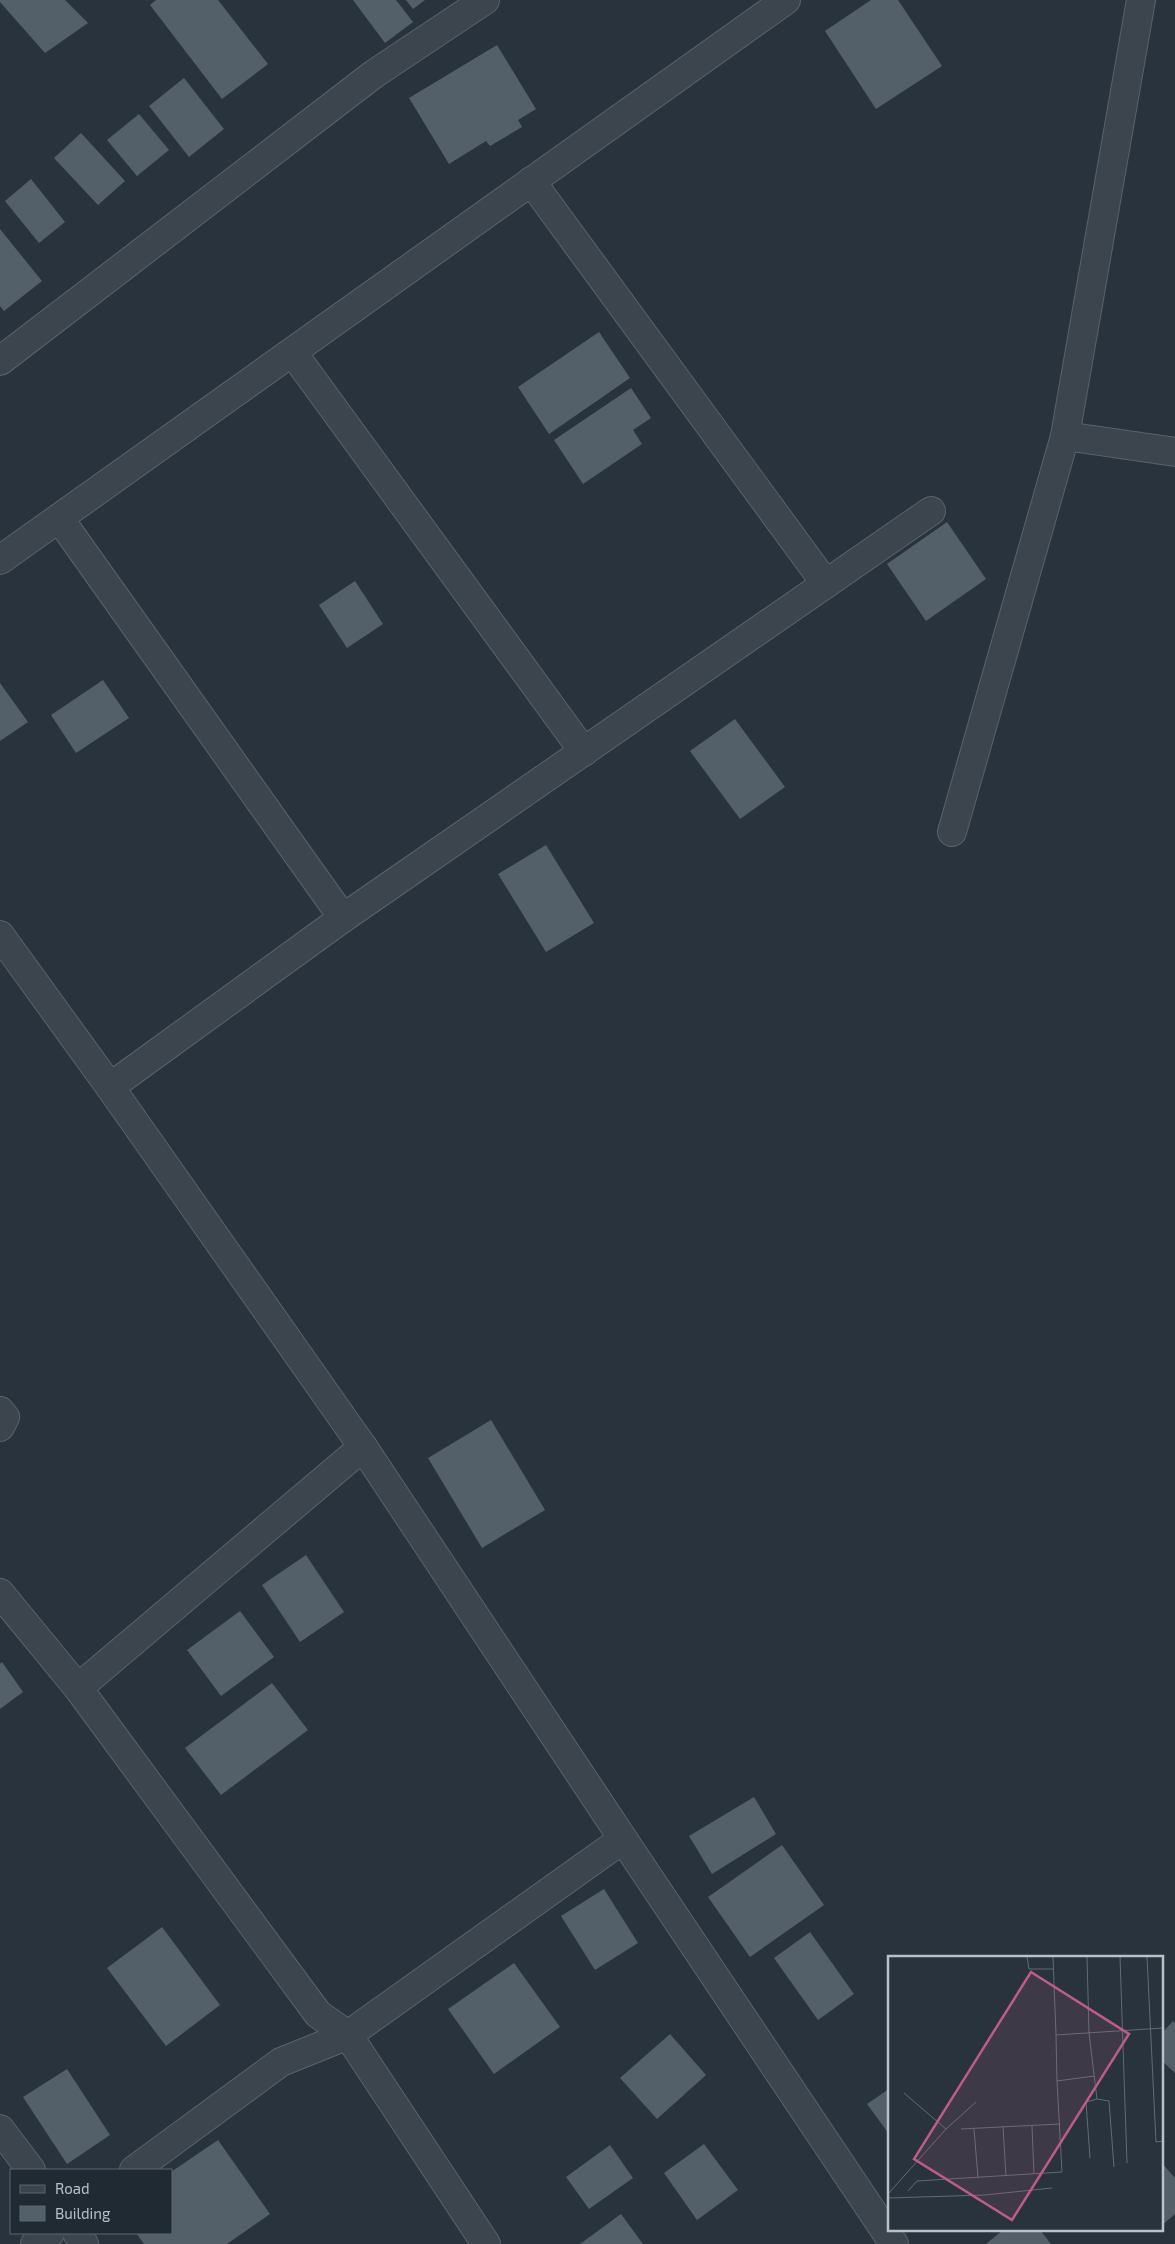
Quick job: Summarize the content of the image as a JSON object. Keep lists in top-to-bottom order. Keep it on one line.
{"legend":["Road","Building"]}
